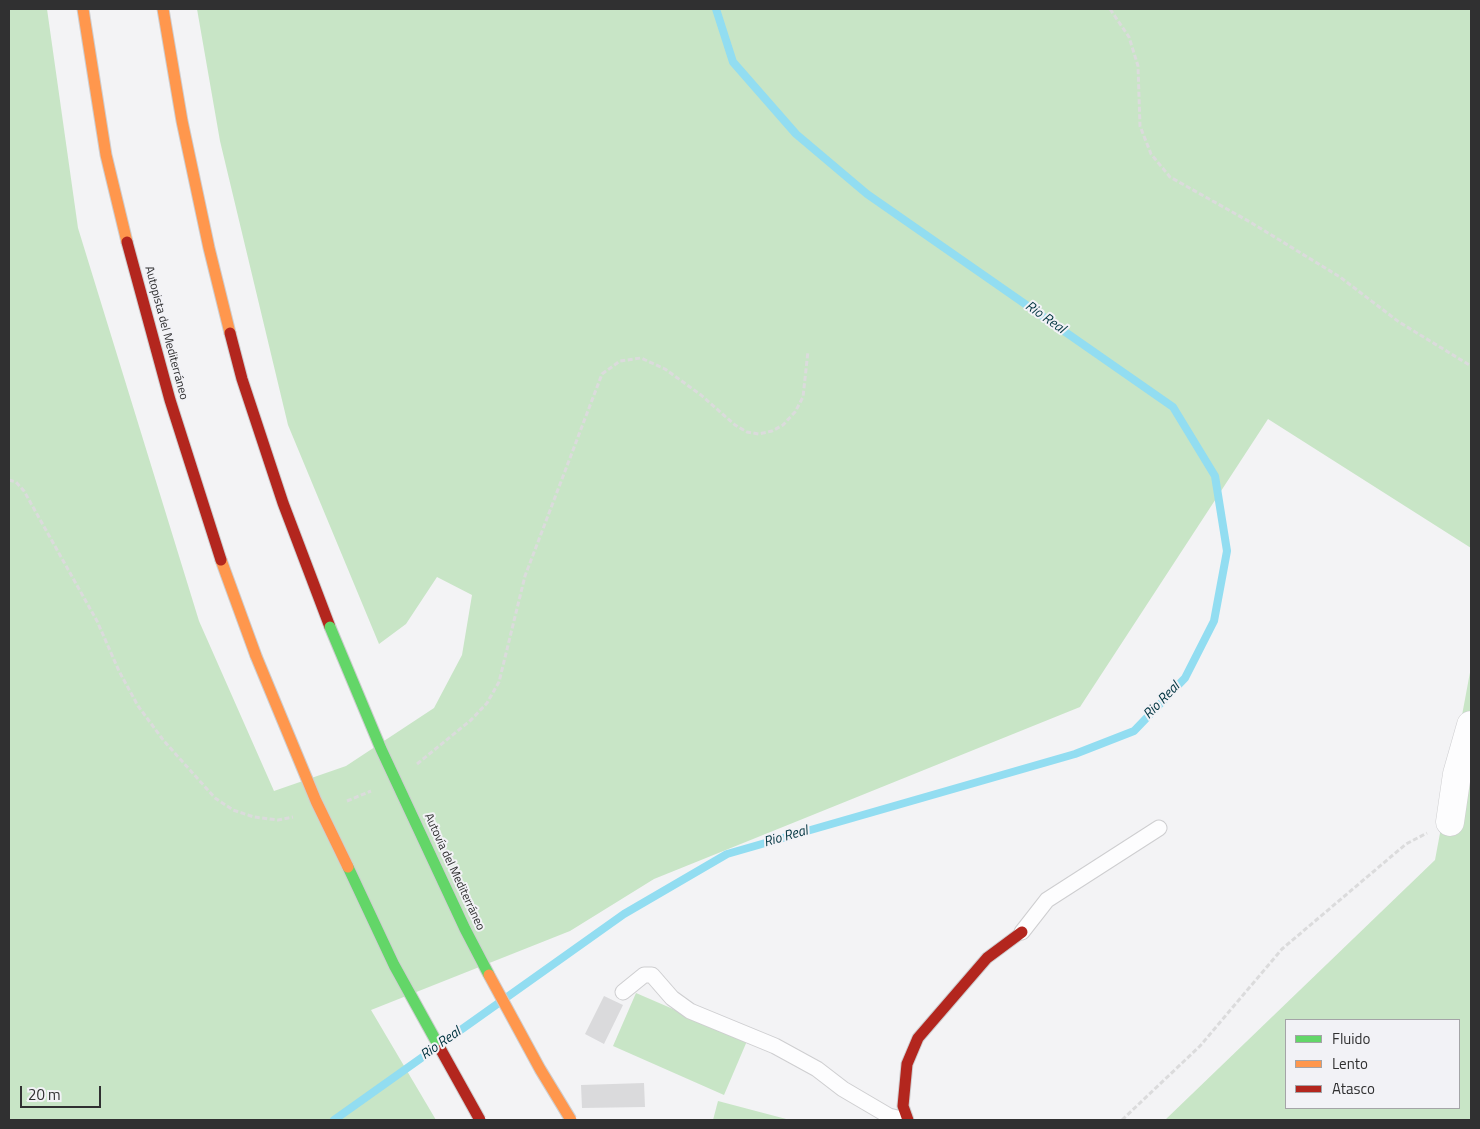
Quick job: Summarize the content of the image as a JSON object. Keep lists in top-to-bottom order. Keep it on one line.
{"streets":{"main road":["Autopista del Mediterráneo","Autovía del Mediterráneo"]},"water":["Rio Real"],"legend":["Fluido","Lento","Atasco"],"scale_bar":"20 m"}
